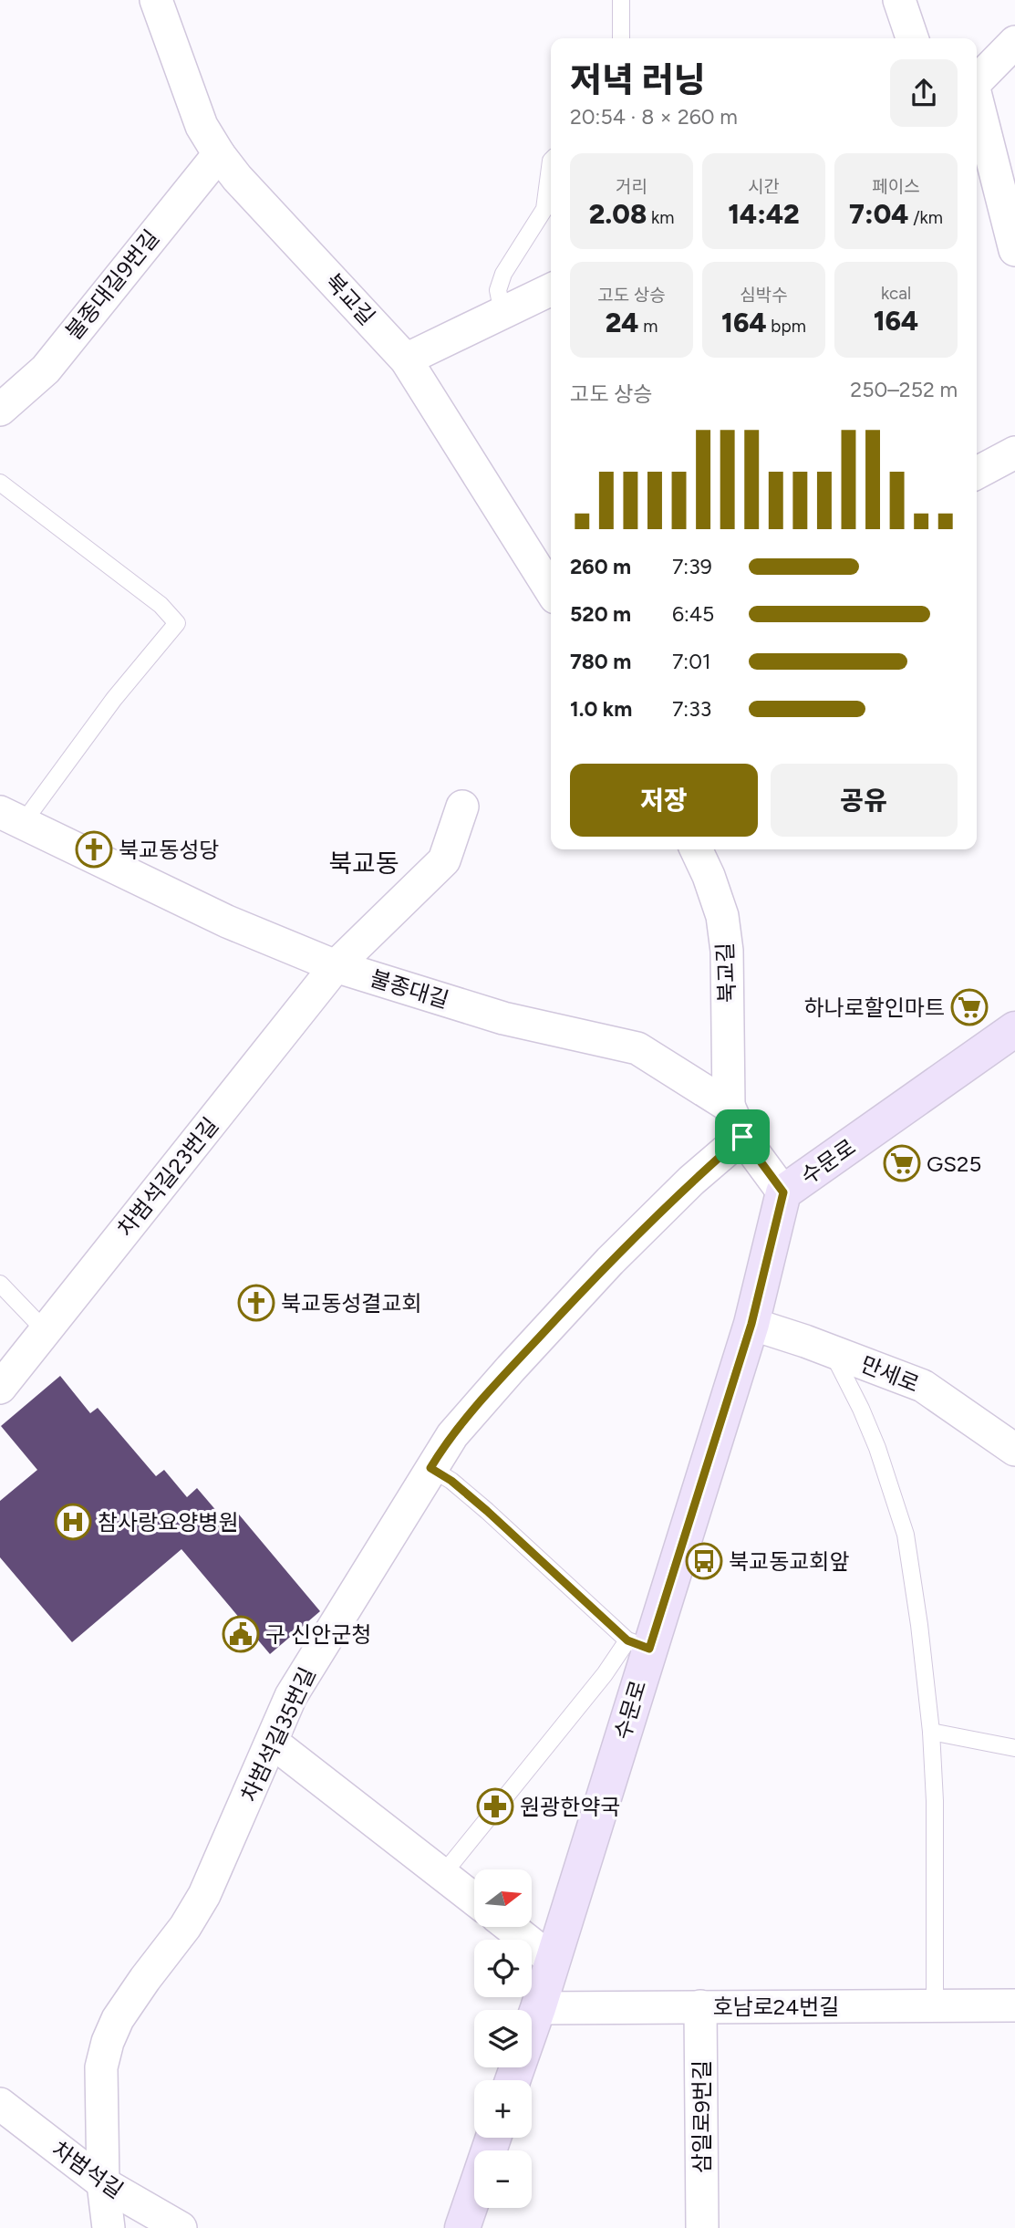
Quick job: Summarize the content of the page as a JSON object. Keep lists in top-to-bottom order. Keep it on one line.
{"streets":{"street":["불종대길9번길","북교길","불종대길","수문로","차범석길23번길","만세로","차범석길35번길","호남로24번길","삼일로9번길","차범석길"]},"crossings":[["불종대길9번길","북교길"],["북교길","불종대길"],["불종대길","차범석길23번길"],["수문로","만세로"],["수문로","호남로24번길"],["차범석길35번길","차범석길"],["호남로24번길","삼일로9번길"]],"districts":["북교동"],"places":{"church":["북교동성당","북교동성결교회"],"supermarket":["하나로할인마트","GS25"],"hospital":["참사랑요양병원"],"bus stop":["북교동교회앞"],"public building":["구 신안군청"],"pharmacy":["원광한약국"]},"north":"right","page":{"heading":["저녁 러닝","20:54 · 8 × 260 m"],"stats":[["거리","2.08 km"],["시간","14:42"],["페이스","7:04 /km"],["고도 상승","24 m"],["심박수","164 bpm"],["kcal","164"]],"chart":["고도 상승","250–252 m"],"list":[{"name":"260 m","note":"7:39"},{"name":"520 m","note":"6:45"},{"name":"780 m","note":"7:01"},{"name":"1.0 km","note":"7:33"}],"buttons":["저장","공유"],"map_buttons":["+","−"]}}
